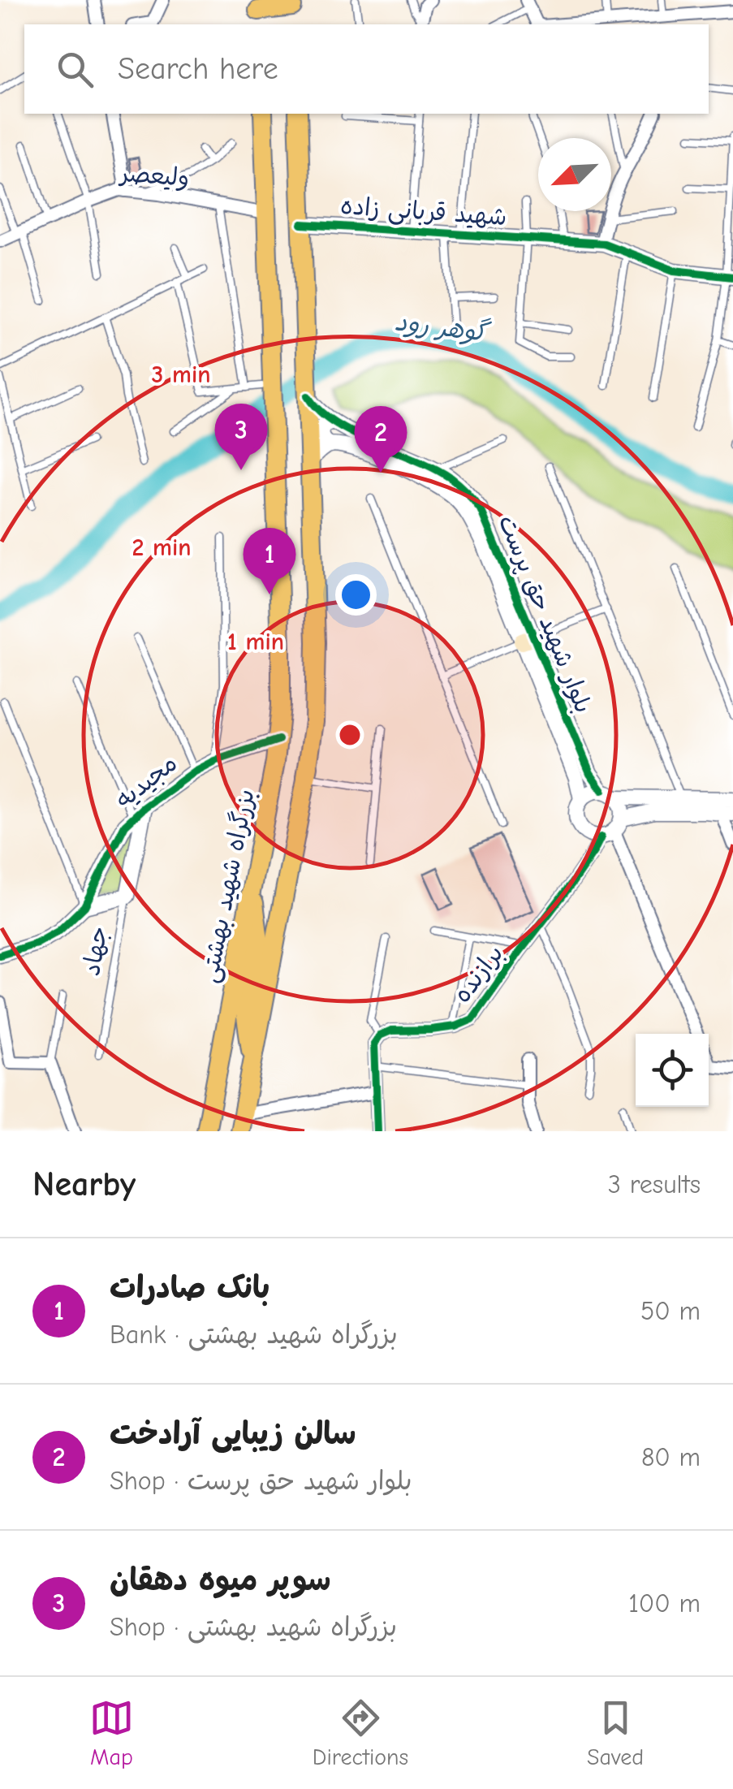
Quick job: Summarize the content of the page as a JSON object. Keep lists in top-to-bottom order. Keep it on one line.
{"streets":{"highway":["بزرگراه شهید بهشتی"],"street":["ولیعصر","شهید قربانی زاده","بلوار شهید حق پرست","مجیدیه","جهاد","برازنده"]},"crossings":[["ولیعصر","بزرگراه شهید بهشتی"],["شهید قربانی زاده","بزرگراه شهید بهشتی"],["بلوار شهید حق پرست","بزرگراه شهید بهشتی"],["بلوار شهید حق پرست","برازنده"],["مجیدیه","بزرگراه شهید بهشتی"],["مجیدیه","جهاد"]],"water":["گوهر رود"],"north":"bottom left","page":{"search":"Search here","pins":["3","2","1"],"heading":["Nearby","3 results"],"list":[{"mark":"1","name":"بانک صادرات","note":"Bank · بزرگراه شهید بهشتی","value":"50 m"},{"mark":"2","name":"سالن زیبایی آرادخت","note":"Shop · بلوار شهید حق پرست","value":"80 m"},{"mark":"3","name":"سوپر میوه دهقان","note":"Shop · بزرگراه شهید بهشتی","value":"100 m"}],"nav":["Map","Directions","Saved"]},"rings":["3 min","2 min","1 min"]}
